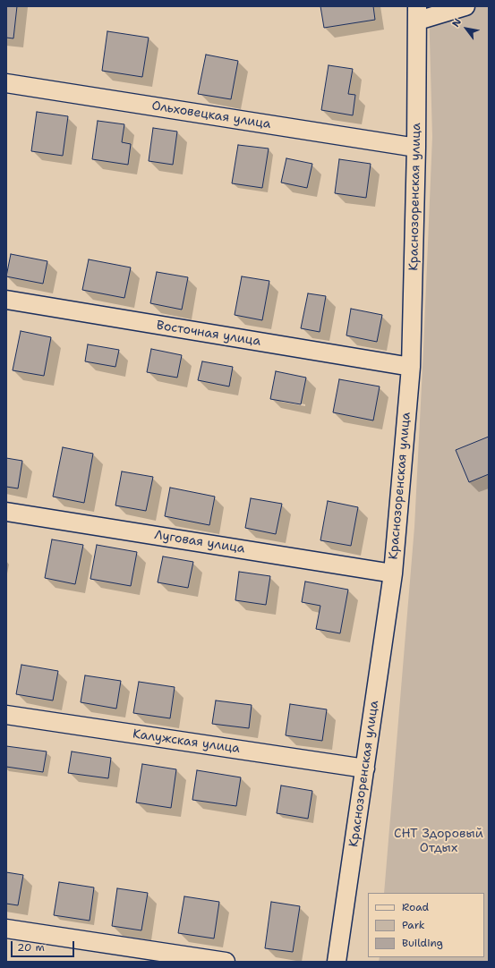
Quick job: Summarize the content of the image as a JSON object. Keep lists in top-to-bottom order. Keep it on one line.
{"streets":{"street":["Ольховецкая улица","Краснозоренская улица","Восточная улица","Луговая улица","Калужская улица"]},"crossings":[["Ольховецкая улица","Краснозоренская улица"],["Краснозоренская улица","Восточная улица"],["Краснозоренская улица","Луговая улица"],["Краснозоренская улица","Калужская улица"]],"parks":["СНТ Здоровый Отдых"],"legend":["Road","Park","Building"],"scale_bar":"20 m","north":"top left"}
